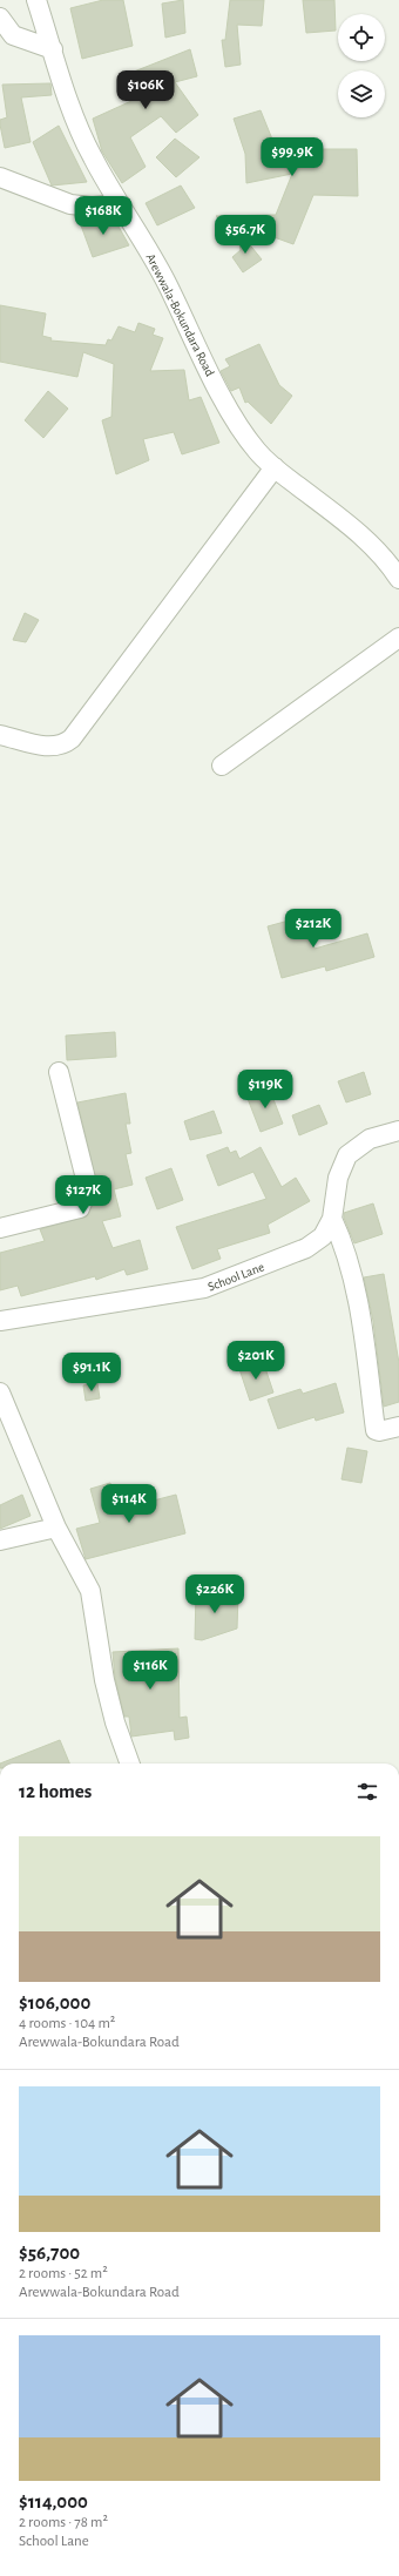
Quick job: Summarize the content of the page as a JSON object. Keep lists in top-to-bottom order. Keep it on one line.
{"streets":{"street":["Arewwala-Bokundara Road","School Lane"]},"page":{"price":["$106K","$99.9K","$168K","$56.7K","$212K","$119K","$127K","$201K","$91.1K","$114K","$226K","$116K"],"heading":"12 homes","list":[{"name":"$106,000","note":"4 rooms · 104 m² · Arewwala-Bokundara Road"},{"name":"$56,700","note":"2 rooms · 52 m² · Arewwala-Bokundara Road"},{"name":"$114,000","note":"2 rooms · 78 m² · School Lane"}]}}
